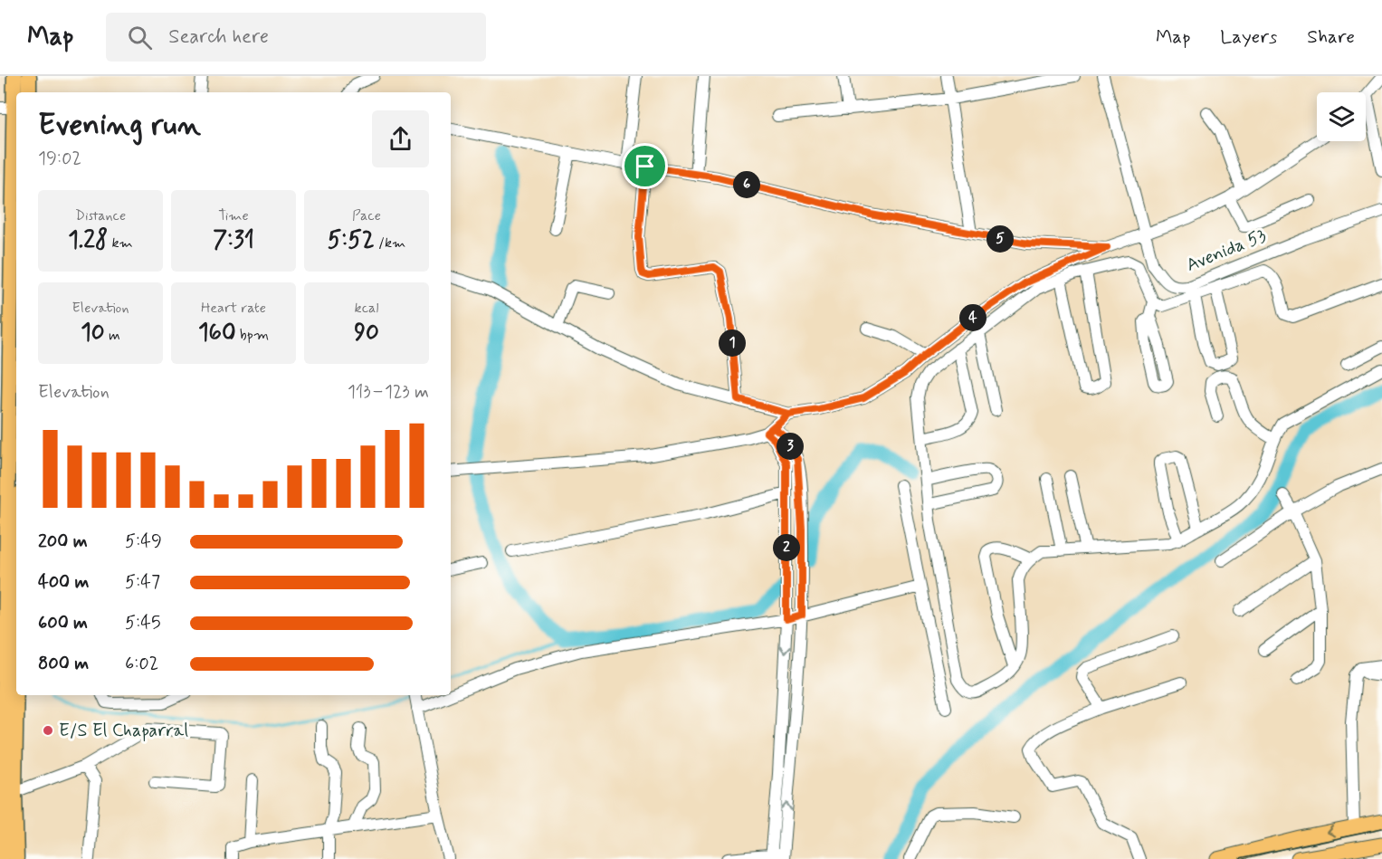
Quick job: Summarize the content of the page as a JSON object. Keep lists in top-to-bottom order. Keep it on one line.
{"streets":{"street":["Avenida 53"]},"places":["E/S El Chaparral"],"page":{"header":"Map","search":"Search here","nav":["Map","Layers","Share"],"heading":["Evening run","19:02"],"pins":["6","5","4","1","3","2"],"stats":[["Distance","1.28 km"],["Time","7:31"],["Pace","5:52 /km"],["Elevation","10 m"],["Heart rate","160 bpm"],["kcal","90"]],"chart":["Elevation","113–123 m"],"list":[{"name":"200 m","note":"5:49"},{"name":"400 m","note":"5:47"},{"name":"600 m","note":"5:45"},{"name":"800 m","note":"6:02"}]}}
